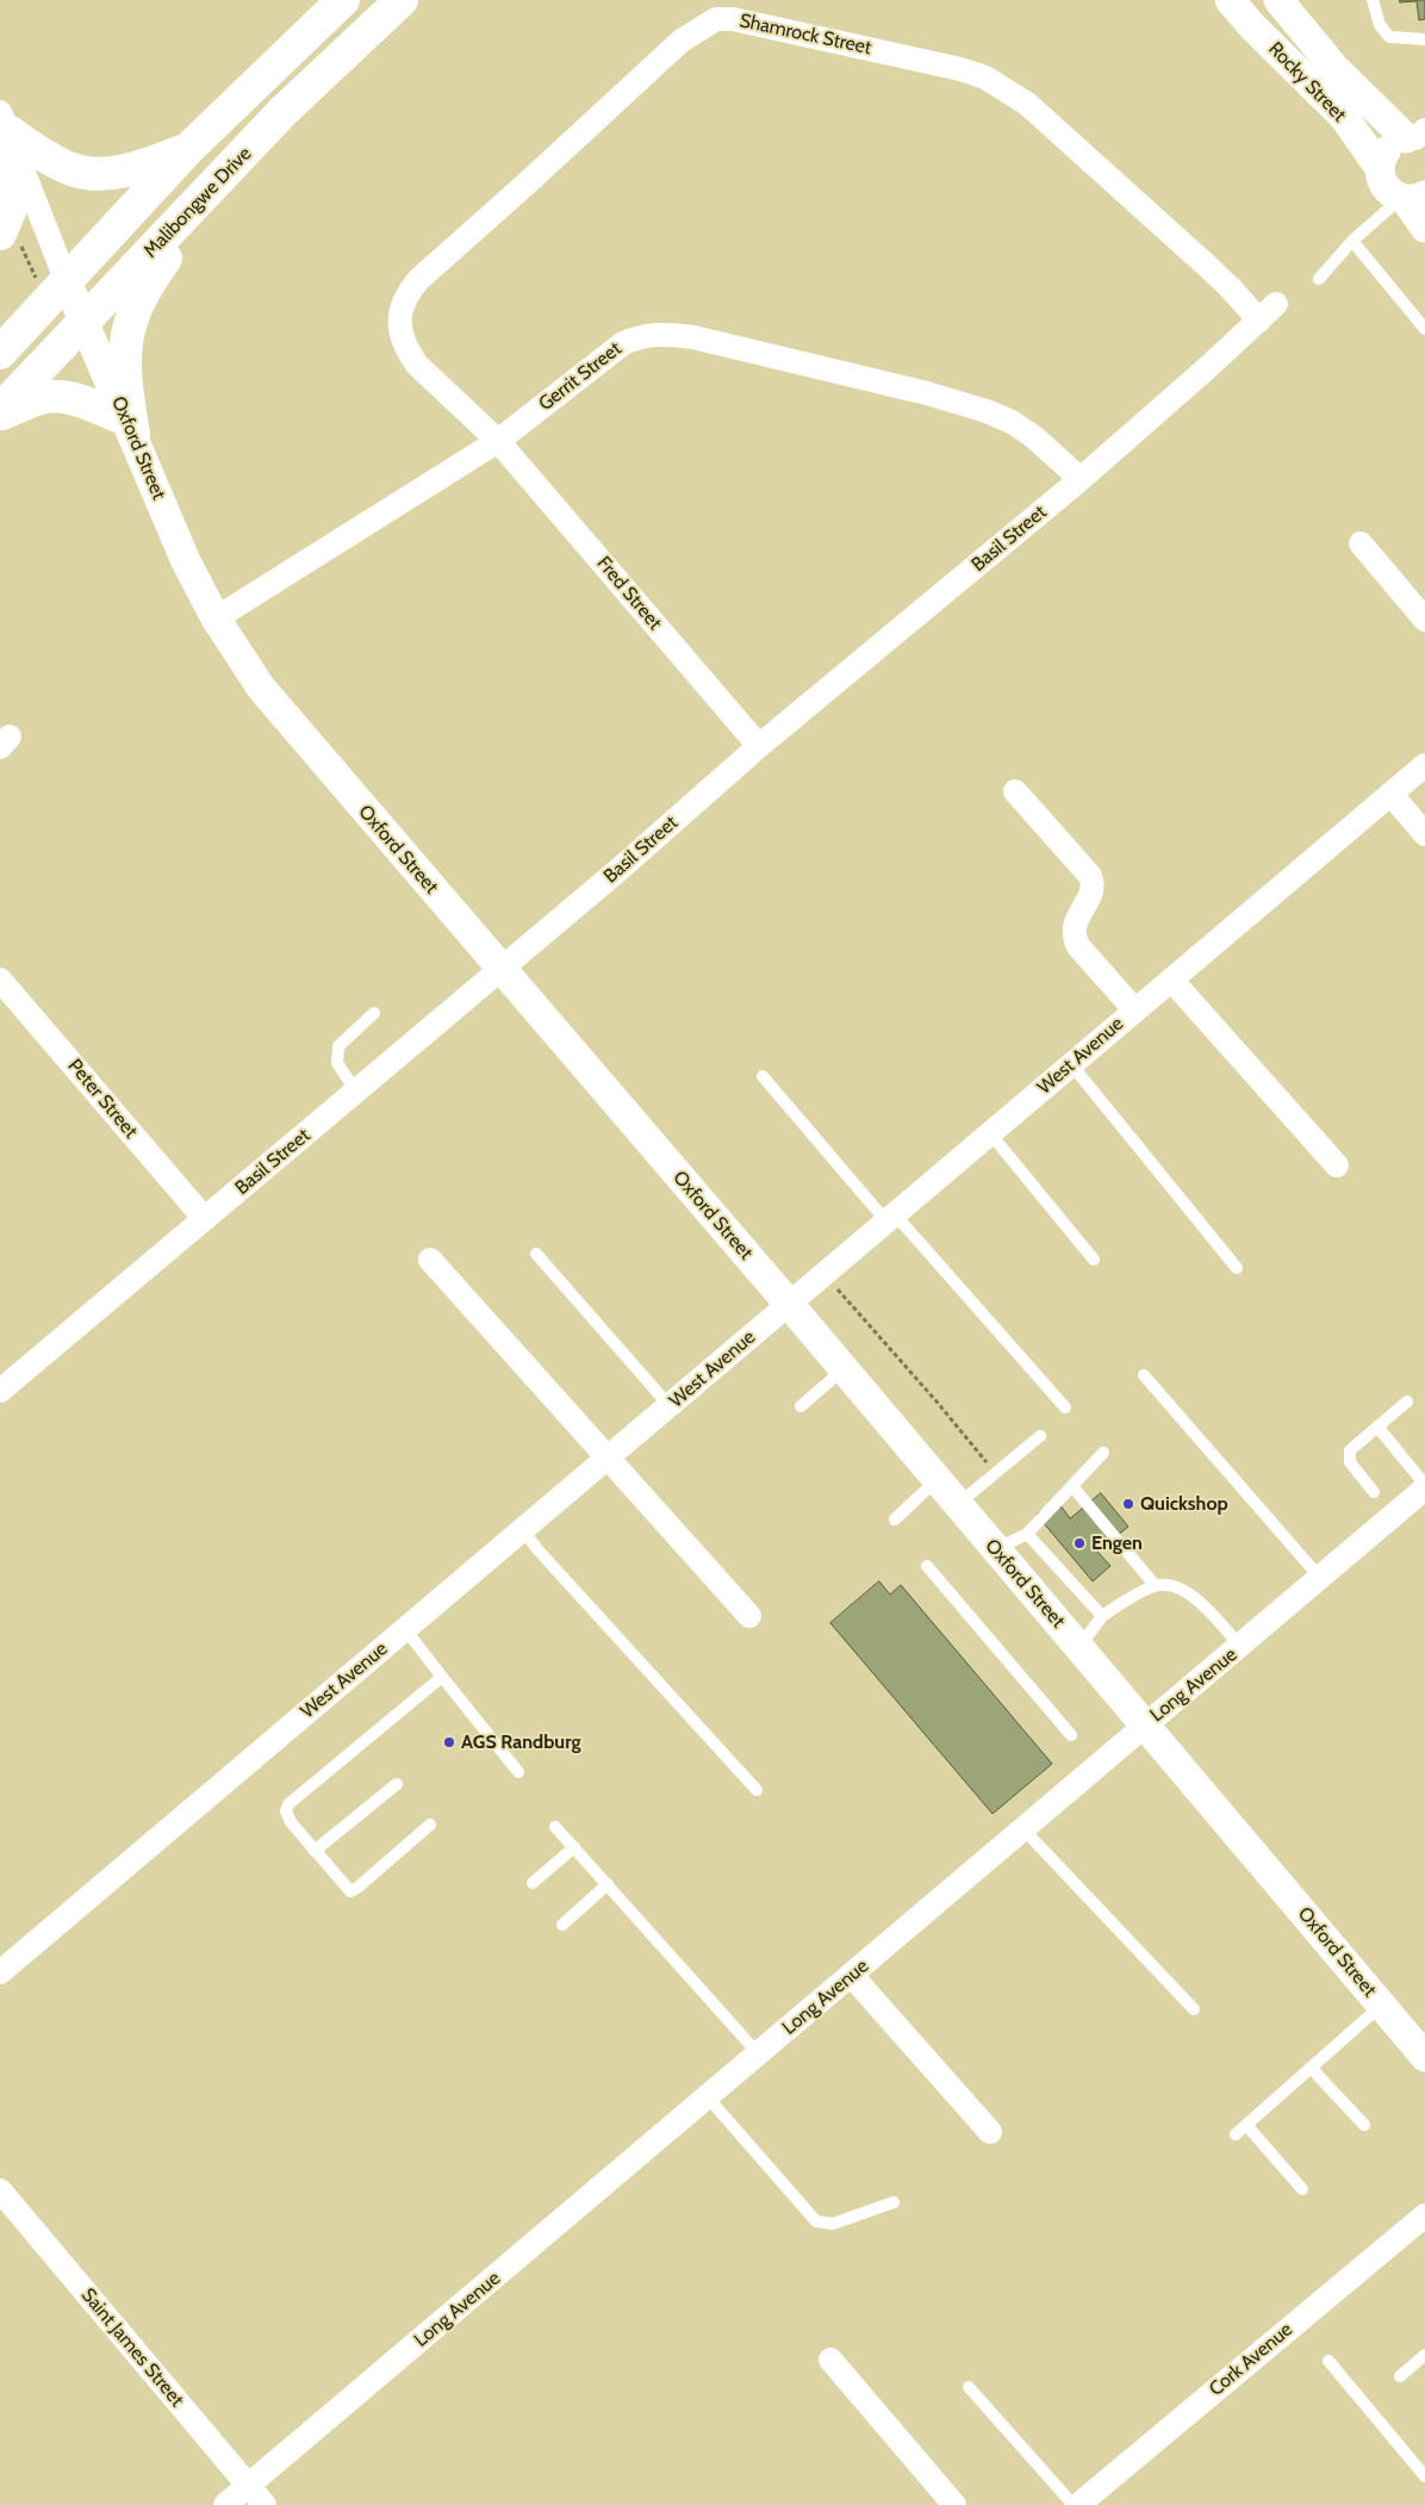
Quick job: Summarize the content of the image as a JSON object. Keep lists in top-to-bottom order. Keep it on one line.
{"streets":{"main road":["Malibongwe Drive"],"street":["Shamrock Street","Rocky Street","Gerrit Street","Oxford Street","Basil Street","Fred Street","West Avenue","Peter Street","Long Avenue","Saint James Street","Cork Avenue"]},"crossings":[["Shamrock Street","Gerrit Street"],["Shamrock Street","Basil Street"],["Shamrock Street","Fred Street"],["Malibongwe Drive","Oxford Street"],["Gerrit Street","Oxford Street"],["Gerrit Street","Basil Street"],["Gerrit Street","Fred Street"],["Oxford Street","Basil Street"],["Oxford Street","West Avenue"],["Oxford Street","Long Avenue"],["Basil Street","Fred Street"],["Basil Street","Peter Street"],["Long Avenue","Saint James Street"]],"places":["Quickshop","Engen","AGS Randburg"]}
